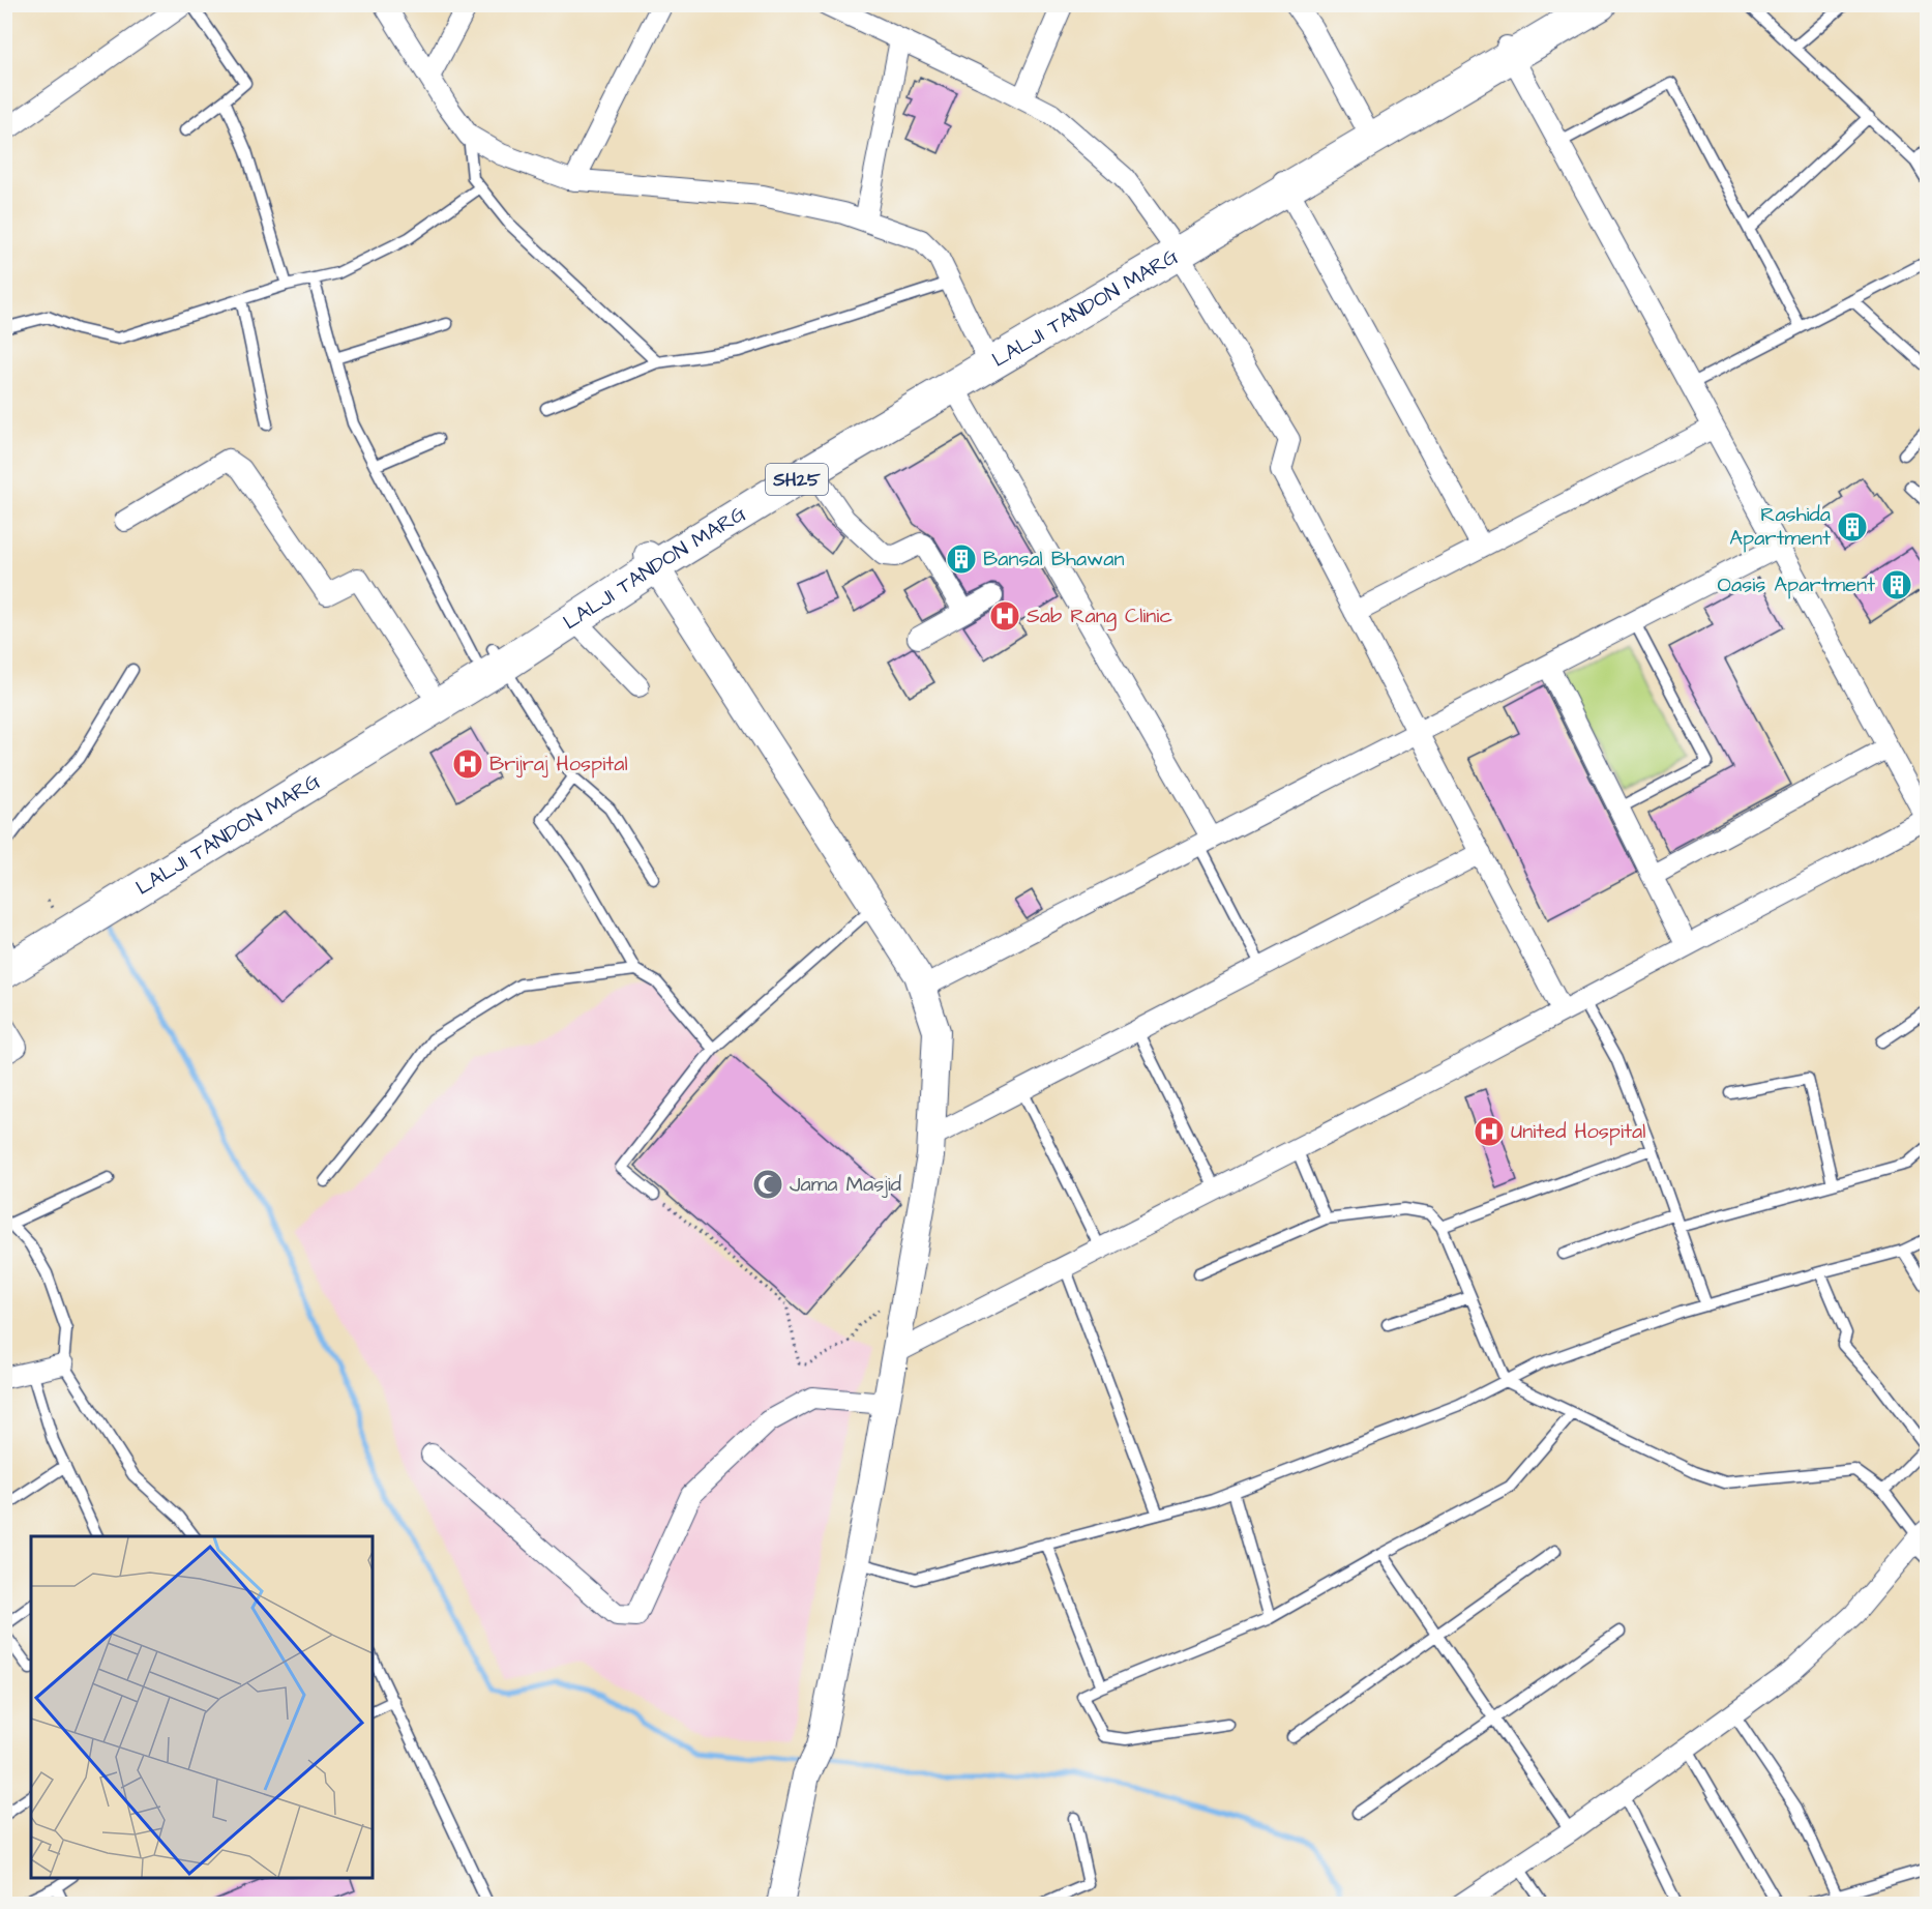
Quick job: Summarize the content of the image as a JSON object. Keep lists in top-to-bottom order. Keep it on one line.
{"streets":{"main road":["LALJI TANDON MARG","SH25"]},"places":{"building":["Rashida Apartment","Bansal Bhawan","Oasis Apartment"],"hospital":["Sab Rang Clinic","Brijraj Hospital","United Hospital"],"mosque":["Jama Masjid"]}}
